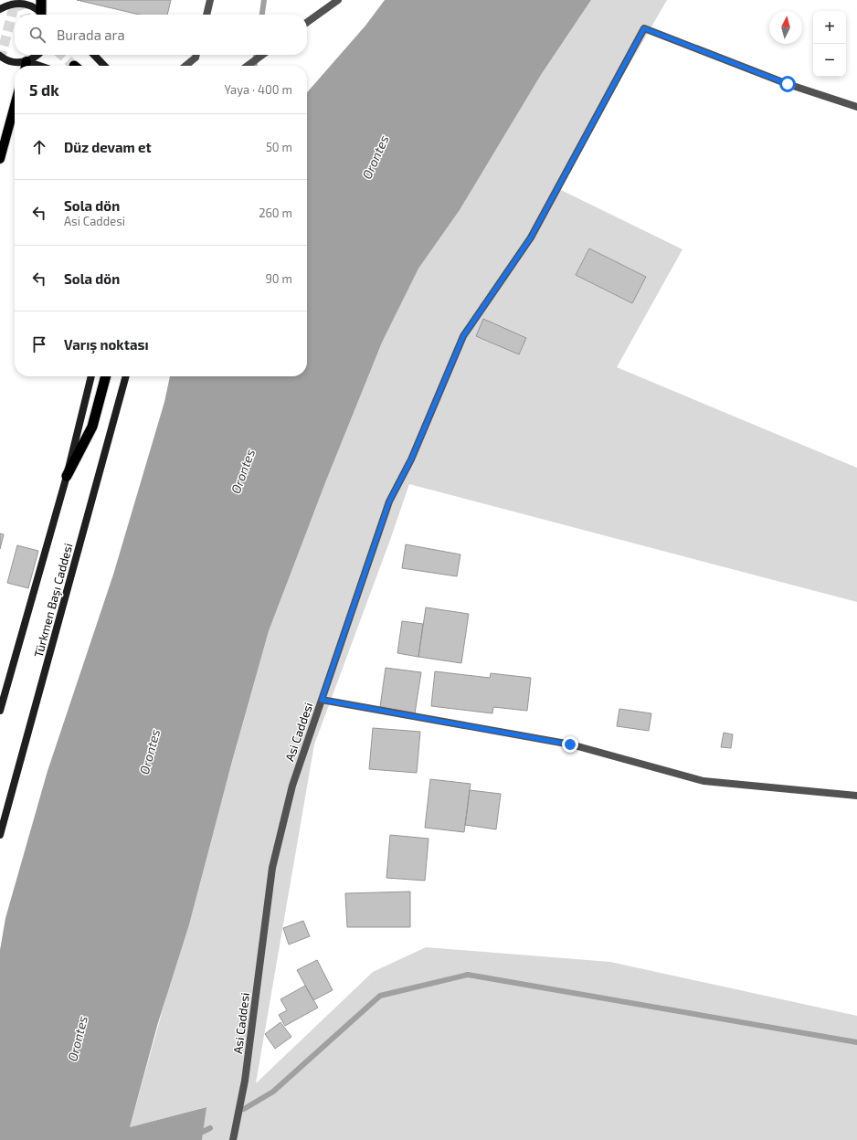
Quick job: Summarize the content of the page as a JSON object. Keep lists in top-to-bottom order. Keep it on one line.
{"streets":{"main road":["Türkmen Başı Caddesi"],"street":["Asi Caddesi"]},"water":["Orontes"],"north":"top","page":{"map_buttons":["+","−"],"search":"Burada ara","heading":["5 dk","Yaya · 400 m"],"list":[["Düz devam et","50 m"],["Sola dön","Asi Caddesi","260 m"],["Sola dön","90 m"],"Varış noktası"]}}
